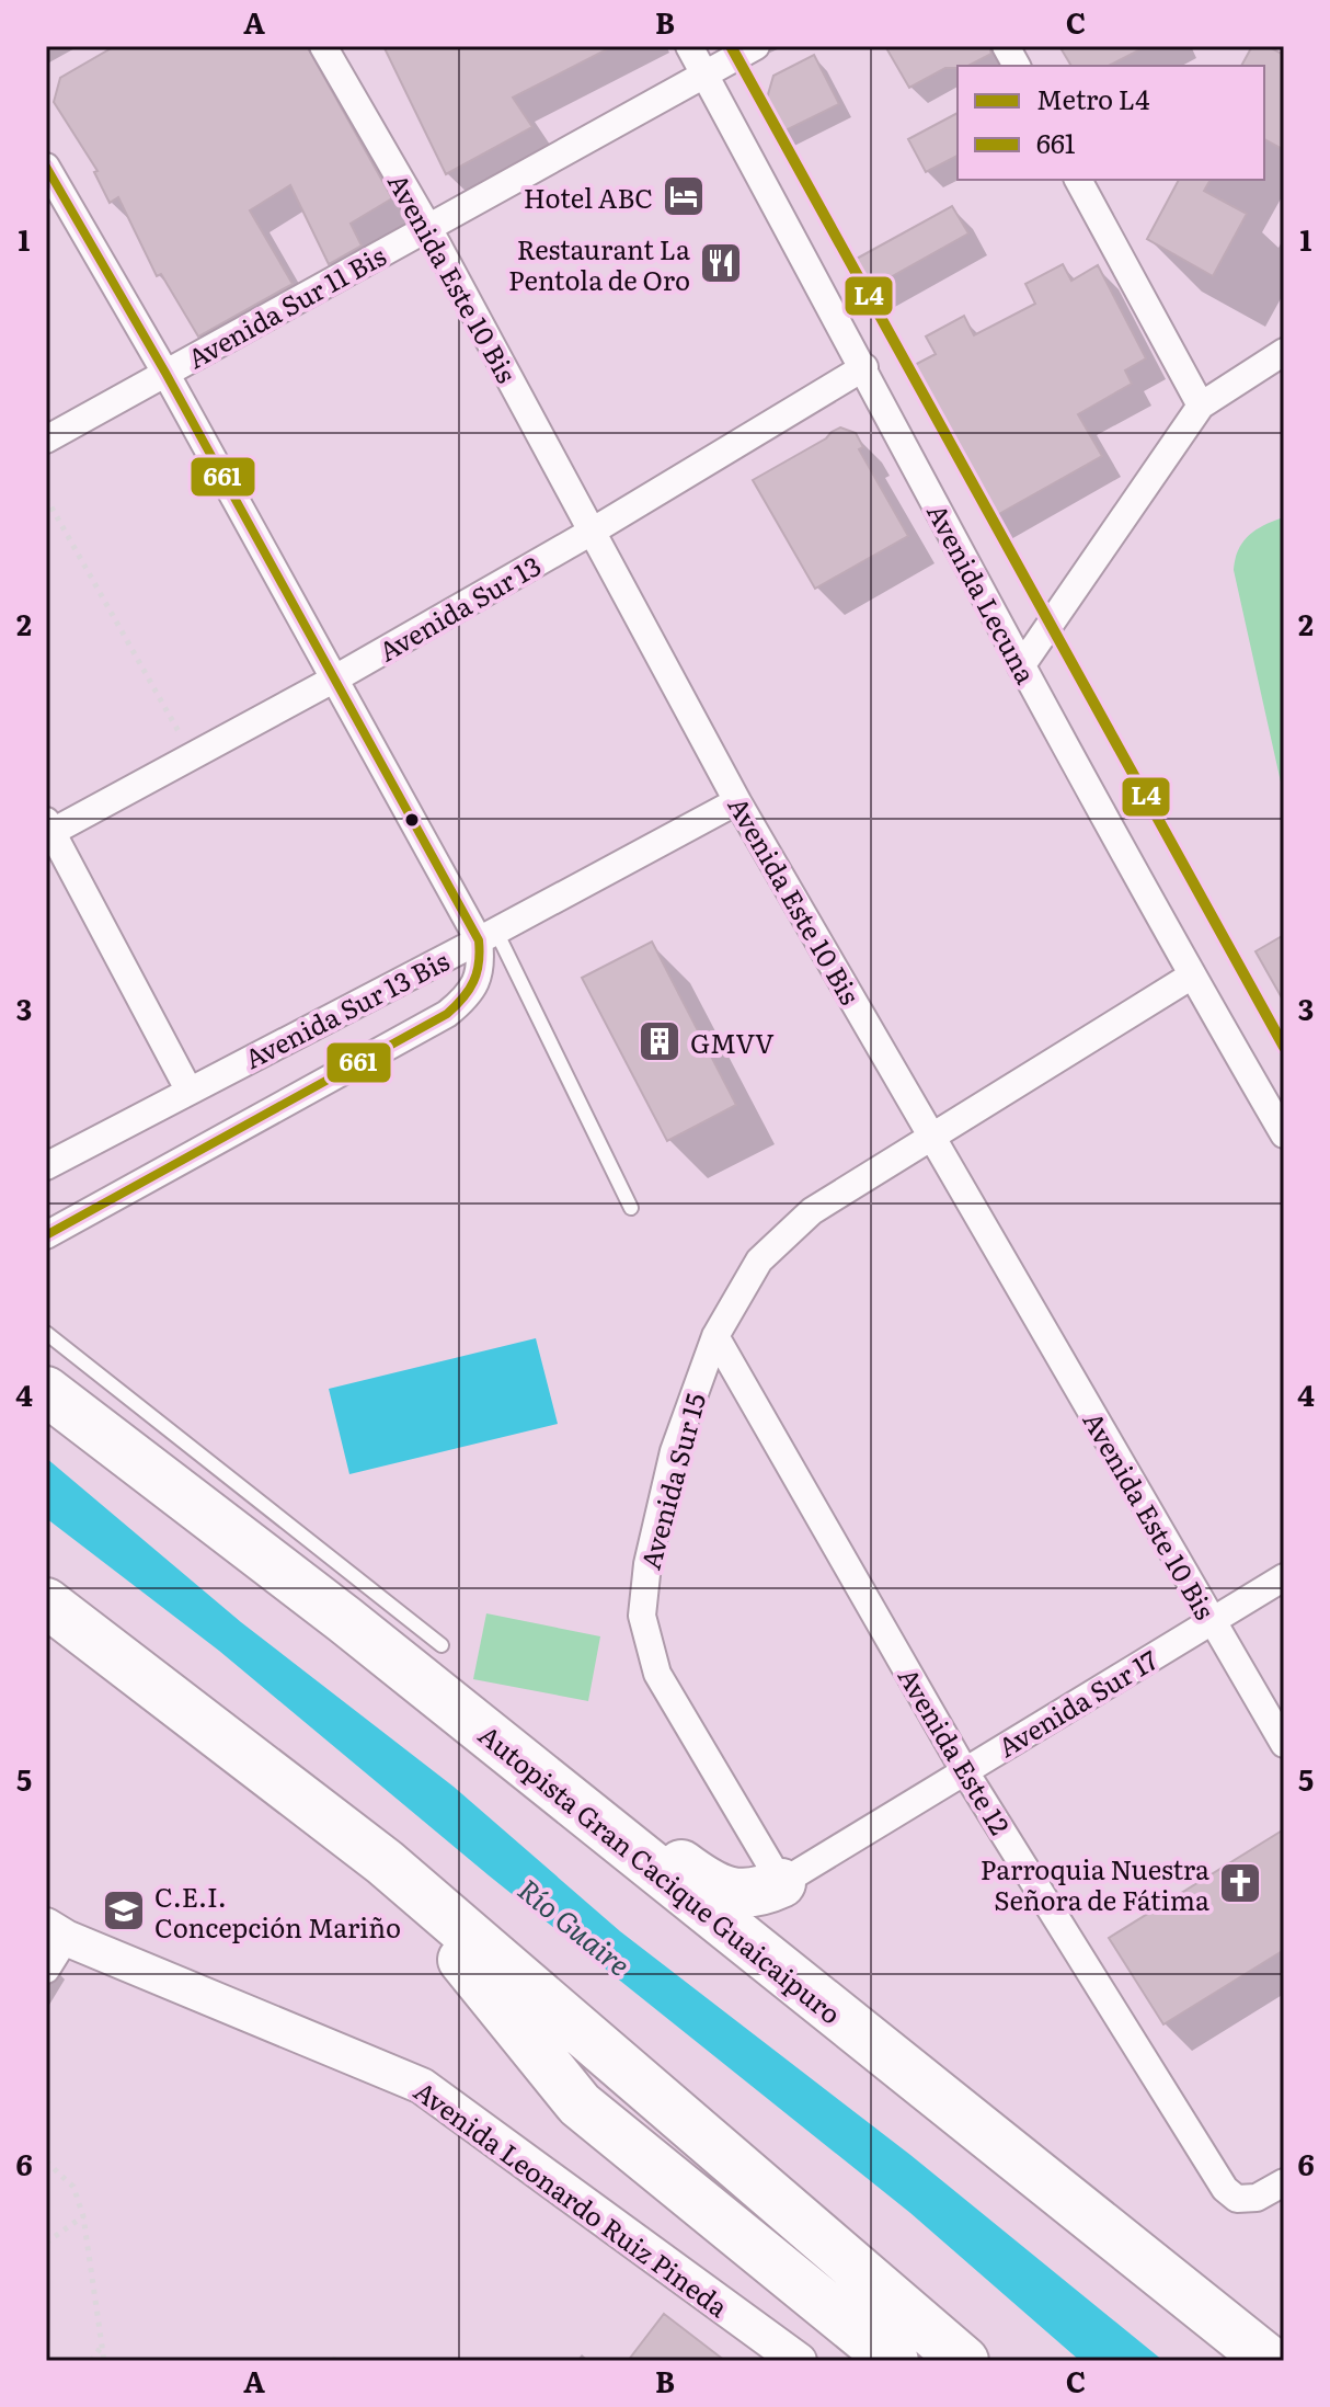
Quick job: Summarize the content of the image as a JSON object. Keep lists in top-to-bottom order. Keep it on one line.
{"streets":{"highway":["Autopista Gran Cacique Guaicaipuro"],"street":["Avenida Este 10 Bis","Avenida Sur 11 Bis","Avenida Lecuna","Avenida Sur 13","Avenida Sur 13 Bis","Avenida Sur 15","Avenida Sur 17","Avenida Este 12","Avenida Leonardo Ruiz Pineda"]},"crossings":[["Avenida Este 10 Bis","Avenida Sur 11 Bis"],["Avenida Este 10 Bis","Avenida Sur 13"],["Avenida Este 10 Bis","Avenida Sur 13 Bis"],["Avenida Este 10 Bis","Avenida Sur 15"],["Avenida Este 10 Bis","Avenida Sur 17"],["Avenida Sur 11 Bis","Avenida Lecuna"],["Avenida Lecuna","Avenida Sur 13"],["Avenida Lecuna","Avenida Sur 15"],["Avenida Sur 15","Avenida Sur 17"],["Avenida Sur 15","Avenida Este 12"],["Avenida Sur 17","Avenida Este 12"]],"water":["Río Guaire"],"places":{"hotel":["Hotel ABC"],"restaurant":["Restaurant La Pentola de Oro"],"building":["GMVV"],"church":["Parroquia Nuestra Señora de Fátima"],"school or university":["C.E.I. Concepción Mariño"]},"lines":["metro line L4","transit line 661"],"legend":["Metro L4","661"],"grid":{"columns":["A","B","C"],"rows":["1","2","3","4","5","6"]}}
